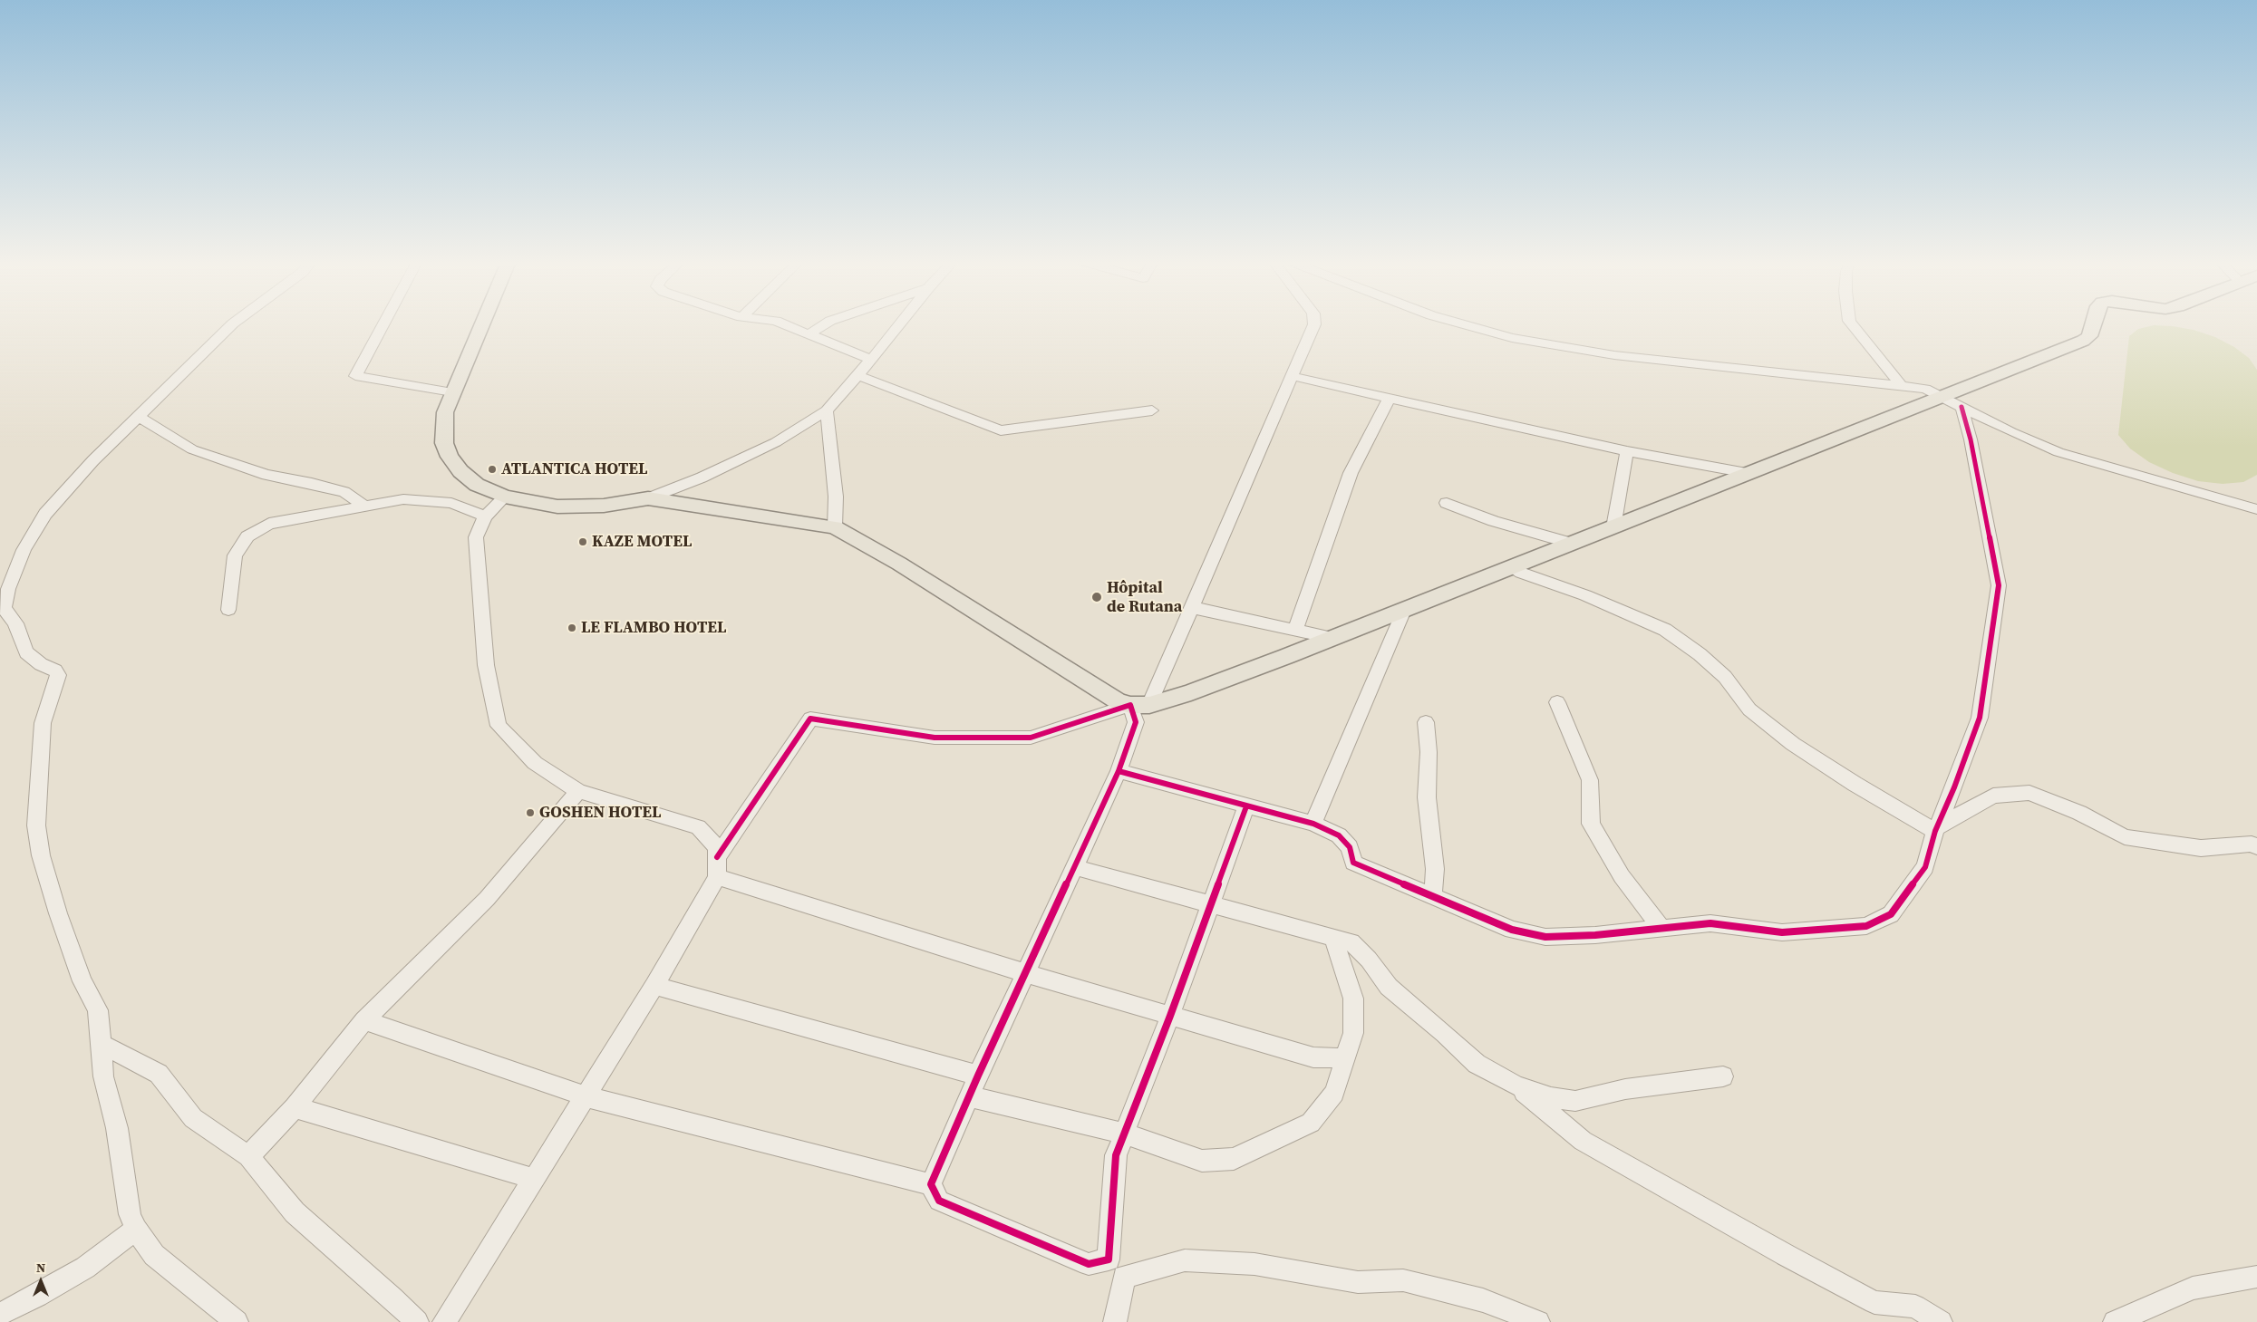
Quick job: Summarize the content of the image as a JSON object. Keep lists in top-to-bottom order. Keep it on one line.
{"places":["ATLANTICA HOTEL","KAZE MOTEL","Hôpital de Rutana","LE FLAMBO HOTEL","GOSHEN HOTEL"],"north":"top"}
